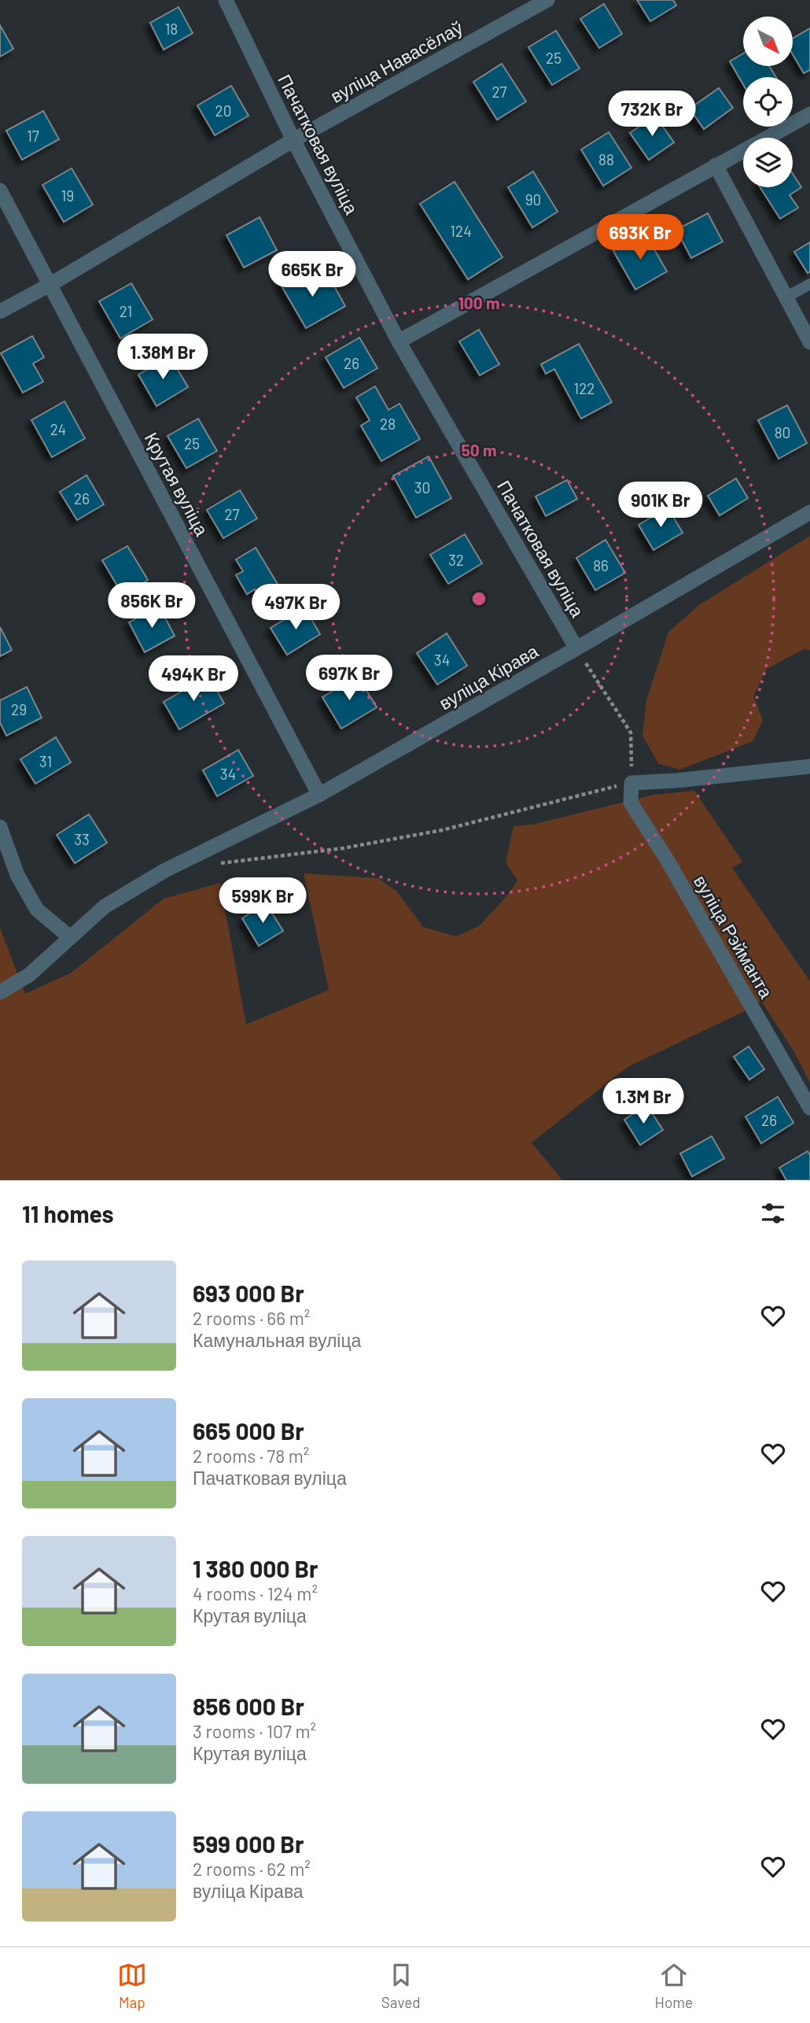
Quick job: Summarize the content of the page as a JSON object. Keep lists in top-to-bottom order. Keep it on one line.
{"streets":{"street":["вуліца Навасёлаў","Пачатковая вуліца","Крутая вуліца","вуліца Кірава","вуліца Рэйманта"]},"crossings":[["вуліца Навасёлаў","Пачатковая вуліца"],["вуліца Навасёлаў","Крутая вуліца"],["Пачатковая вуліца","вуліца Кірава"],["Крутая вуліца","вуліца Кірава"]],"house_numbers":["18","25","27","20","17","88","19","90","124","21","26","122","28","24","80","25","30","26","27","32","86","34","29","31","34","33","26"],"north":"bottom right","page":{"price":["732K Br","693K Br","665K Br","1.38M Br","901K Br","856K Br","497K Br","697K Br","494K Br","599K Br","1.3M Br"],"heading":"11 homes","list":[{"name":"693 000 Br","note":"2 rooms · 66 m² · Камунальная вуліца"},{"name":"665 000 Br","note":"2 rooms · 78 m² · Пачатковая вуліца"},{"name":"1 380 000 Br","note":"4 rooms · 124 m² · Крутая вуліца"},{"name":"856 000 Br","note":"3 rooms · 107 m² · Крутая вуліца"},{"name":"599 000 Br","note":"2 rooms · 62 m² · вуліца Кірава"}],"tabs":["Map","Saved","Home"]},"rings":["100 m","50 m"]}
